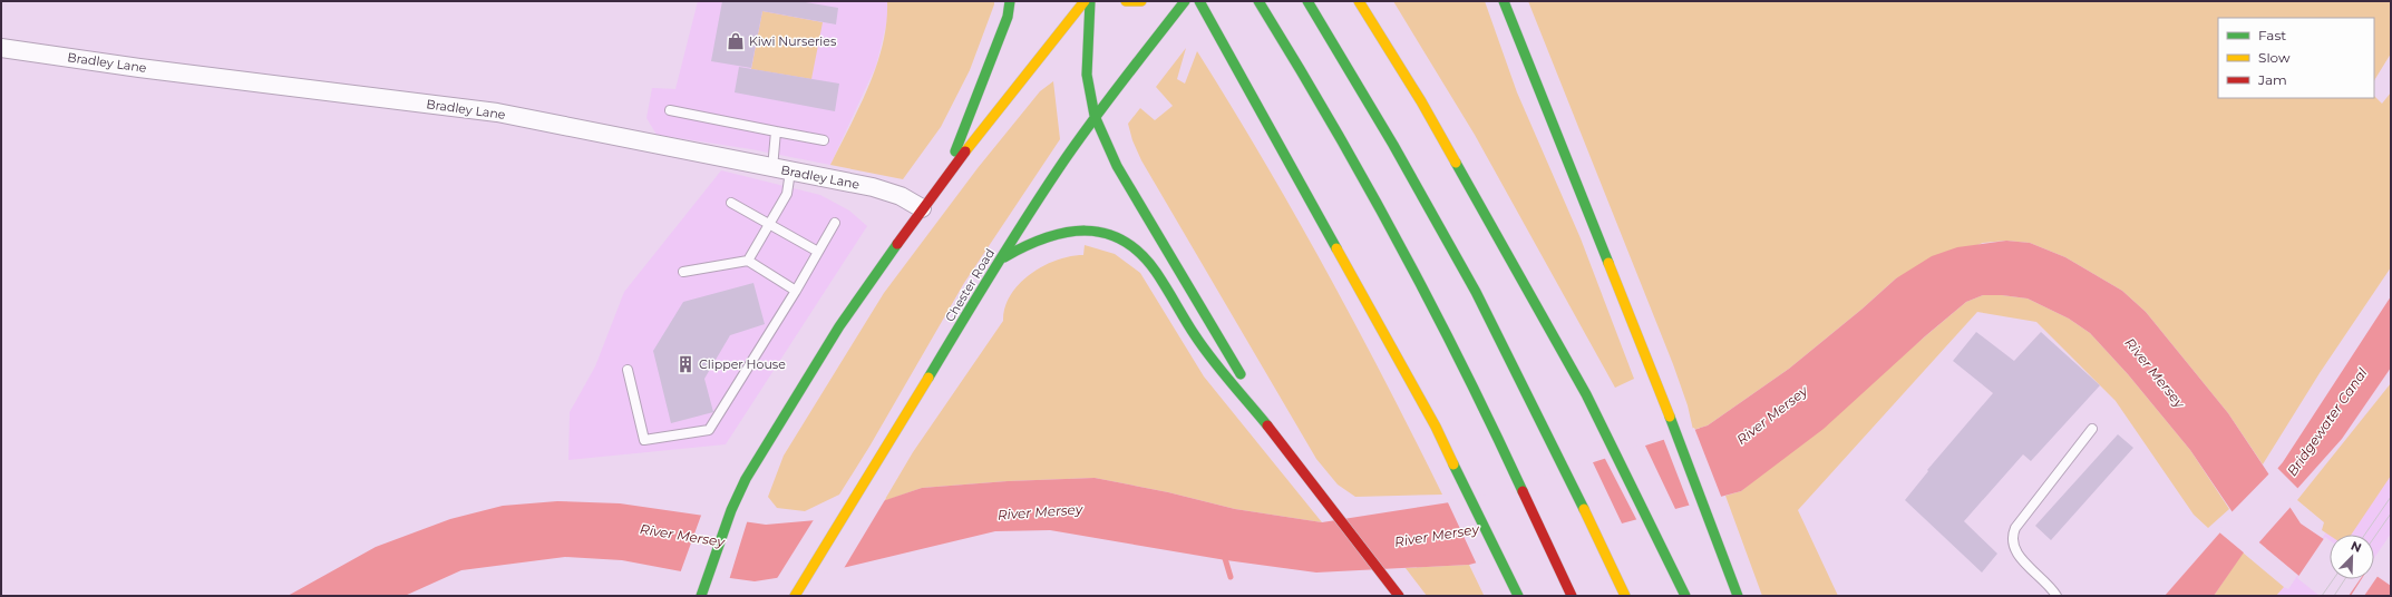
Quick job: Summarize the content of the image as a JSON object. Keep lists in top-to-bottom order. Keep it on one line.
{"streets":{"highway":["Chester Road"],"street":["Bradley Lane"]},"water":["River Mersey","Bridgewater Canal"],"places":{"shop":["Kiwi Nurseries"],"building":["Clipper House"]},"legend":["Fast","Slow","Jam"],"north":"top right"}
